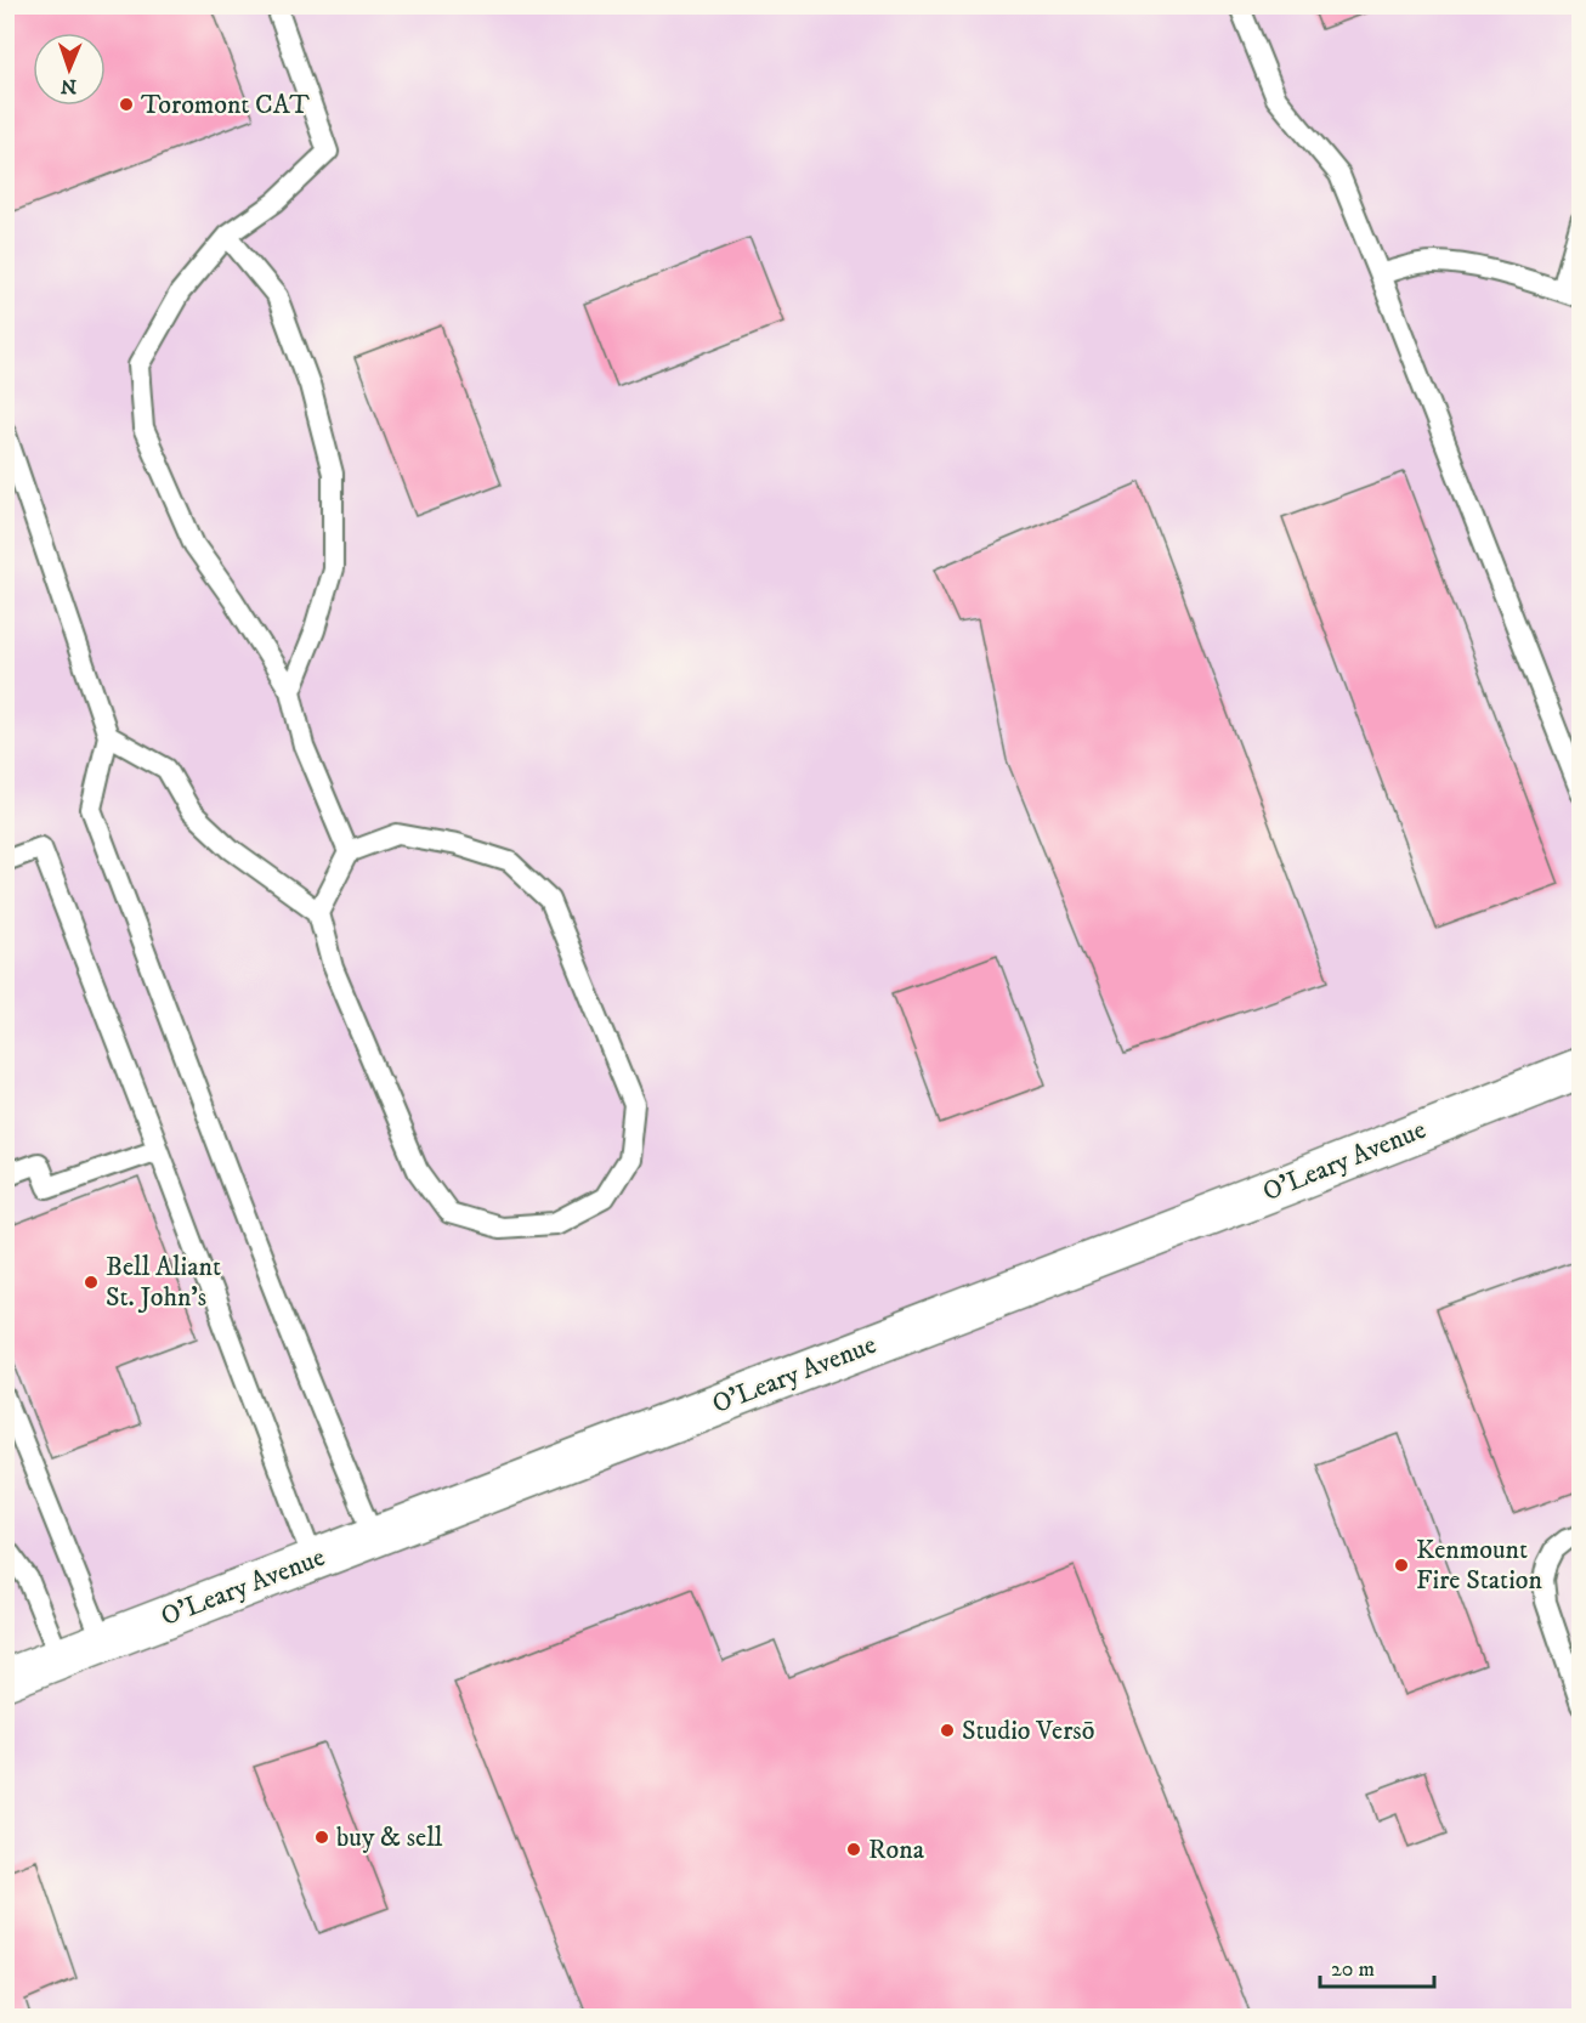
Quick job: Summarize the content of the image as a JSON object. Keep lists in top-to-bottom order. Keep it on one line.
{"streets":{"street":["O'Leary Avenue"]},"places":["Toromont CAT","Bell Aliant St. John's","Kenmount Fire Station","Studio Versō","buy & sell","Rona"],"scale_bar":"20 m","north":"bottom"}
